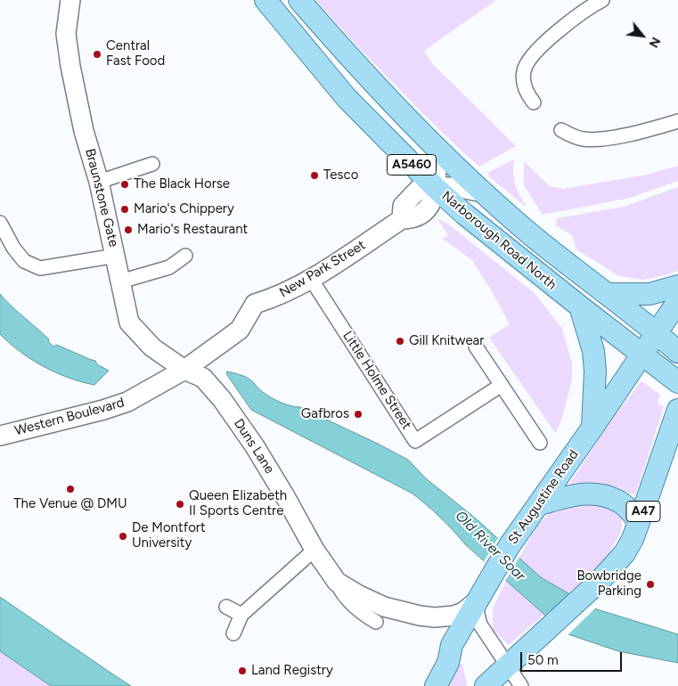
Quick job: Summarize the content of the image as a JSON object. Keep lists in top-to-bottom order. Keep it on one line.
{"streets":{"main road":["A5460","Narborough Road North","St Augustine Road","A47"],"street":["Braunstone Gate","New Park Street","Little Holme Street","Western Boulevard","Duns Lane"]},"crossings":[["Braunstone Gate","New Park Street"],["Braunstone Gate","Western Boulevard"],["Braunstone Gate","Duns Lane"],["Narborough Road North","New Park Street"],["Narborough Road North","St Augustine Road"],["New Park Street","Little Holme Street"],["New Park Street","Western Boulevard"],["New Park Street","Duns Lane"],["Western Boulevard","Duns Lane"],["Duns Lane","St Augustine Road"]],"water":["Old River Soar"],"places":["Central Fast Food","Tesco","The Black Horse","Mario's Chippery","Mario's Restaurant","Gill Knitwear","Gafbros","The Venue @ DMU","Queen Elizabeth II Sports Centre","De Montfort University","Bowbridge Parking","Land Registry"],"scale_bar":"50 m","north":"bottom right"}
